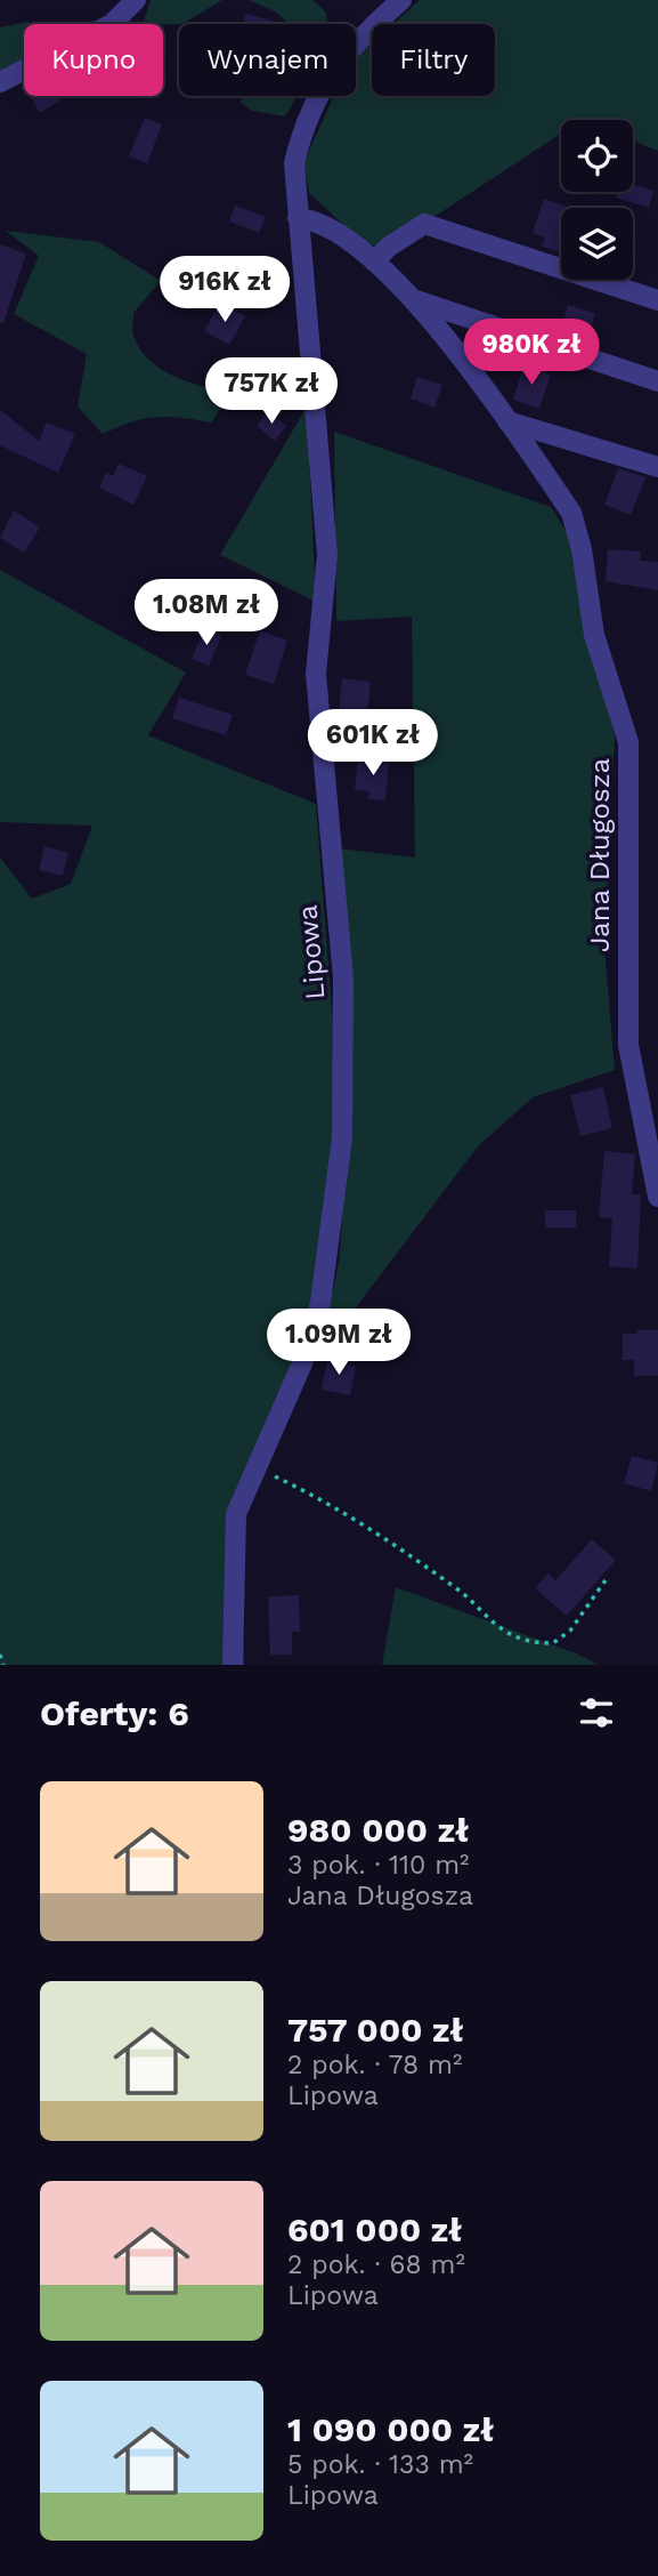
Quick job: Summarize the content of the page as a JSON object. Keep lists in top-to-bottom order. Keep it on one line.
{"streets":{"street":["Jana Długosza","Lipowa"]},"crossings":[["Jana Długosza","Lipowa"]],"page":{"chip":["Kupno","Wynajem","Filtry"],"price":["916K zł","980K zł","757K zł","1.08M zł","601K zł","1.09M zł"],"heading":"Oferty: 6","list":[{"name":"980 000 zł","note":"3 pok. · 110 m² · Jana Długosza"},{"name":"757 000 zł","note":"2 pok. · 78 m² · Lipowa"},{"name":"601 000 zł","note":"2 pok. · 68 m² · Lipowa"},{"name":"1 090 000 zł","note":"5 pok. · 133 m² · Lipowa"}]}}
